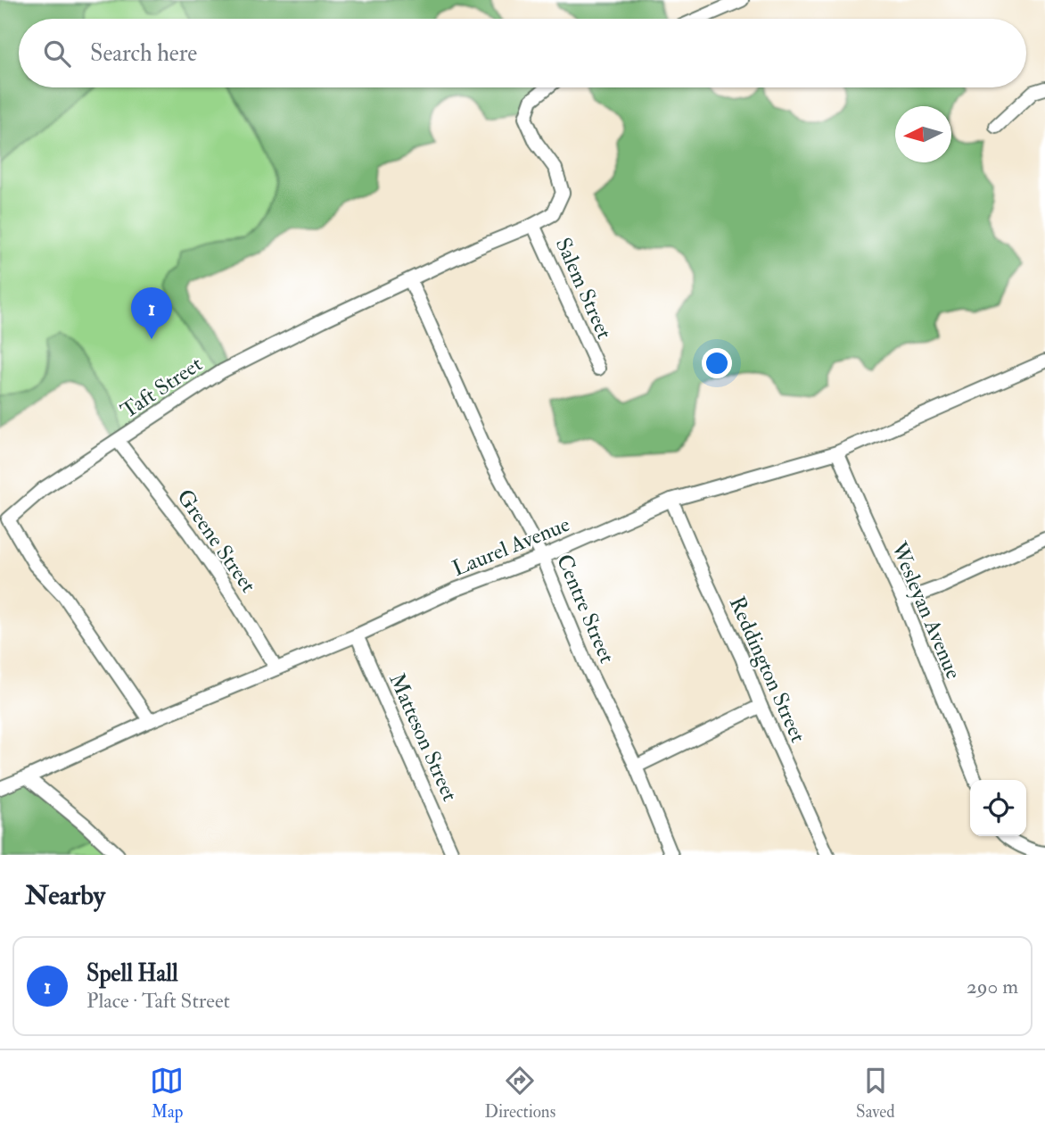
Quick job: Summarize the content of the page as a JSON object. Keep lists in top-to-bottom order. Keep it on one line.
{"streets":{"street":["Salem Street","Taft Street","Greene Street","Laurel Avenue","Centre Street","Wesleyan Avenue","Reddington Street","Matteson Street"]},"crossings":[["Salem Street","Taft Street"],["Taft Street","Greene Street"],["Taft Street","Laurel Avenue"],["Taft Street","Centre Street"],["Greene Street","Laurel Avenue"],["Laurel Avenue","Centre Street"],["Laurel Avenue","Wesleyan Avenue"],["Laurel Avenue","Reddington Street"],["Laurel Avenue","Matteson Street"]],"north":"left","page":{"search":"Search here","pins":"1","heading":"Nearby","list":[{"mark":"1","name":"Spell Hall","note":"Place · Taft Street","value":"290 m"}],"nav":["Map","Directions","Saved"]}}
